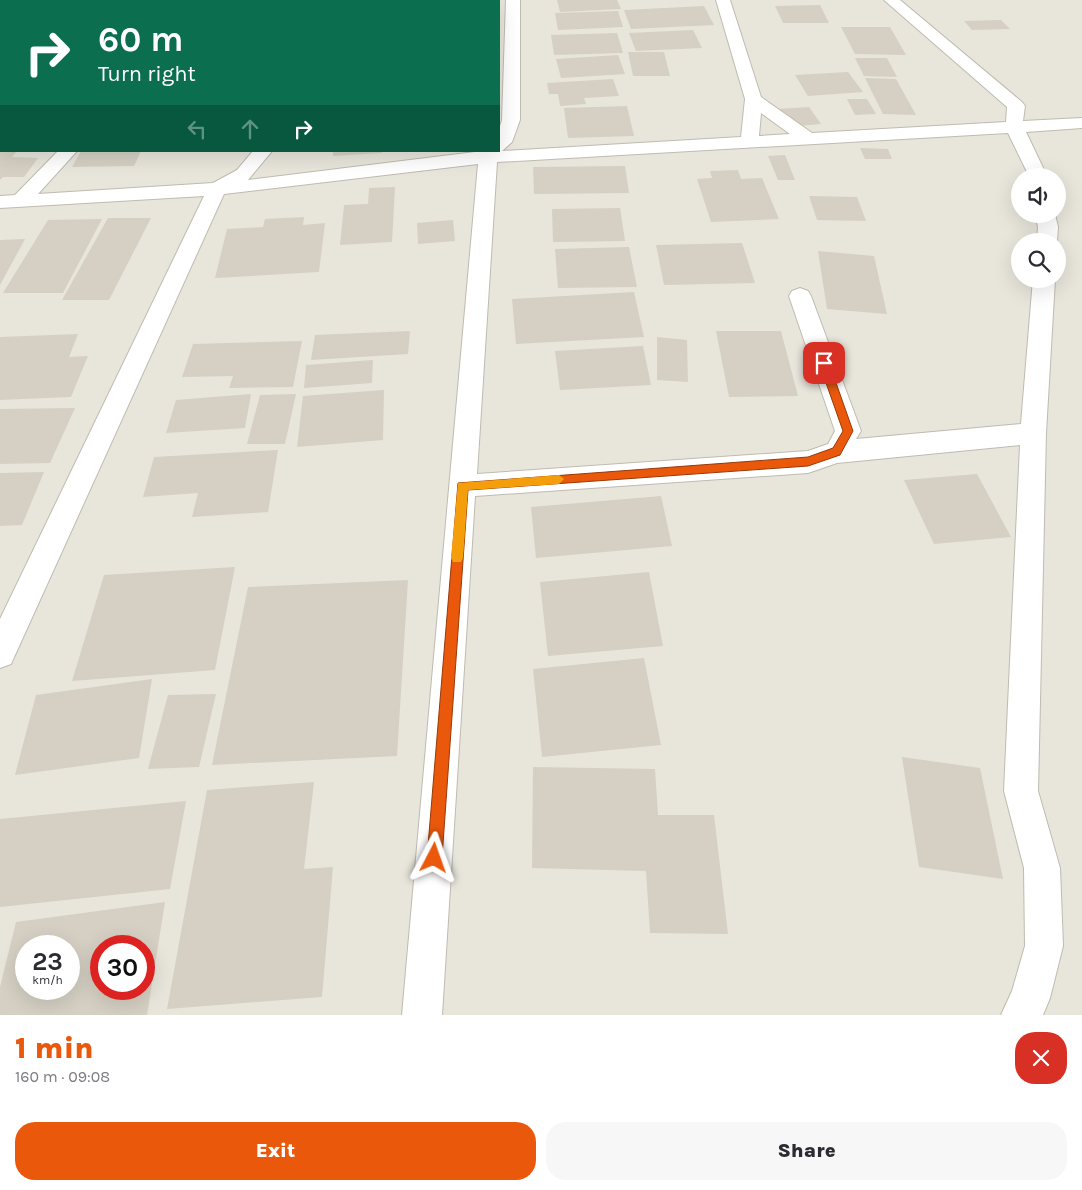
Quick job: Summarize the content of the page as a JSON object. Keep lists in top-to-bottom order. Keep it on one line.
{"page":{"turn":["60 m","Turn right"],"speed":"23 km/h","limit":"30","heading":["1 min","160 m · 09:08"],"buttons":["Exit","Share"]}}
